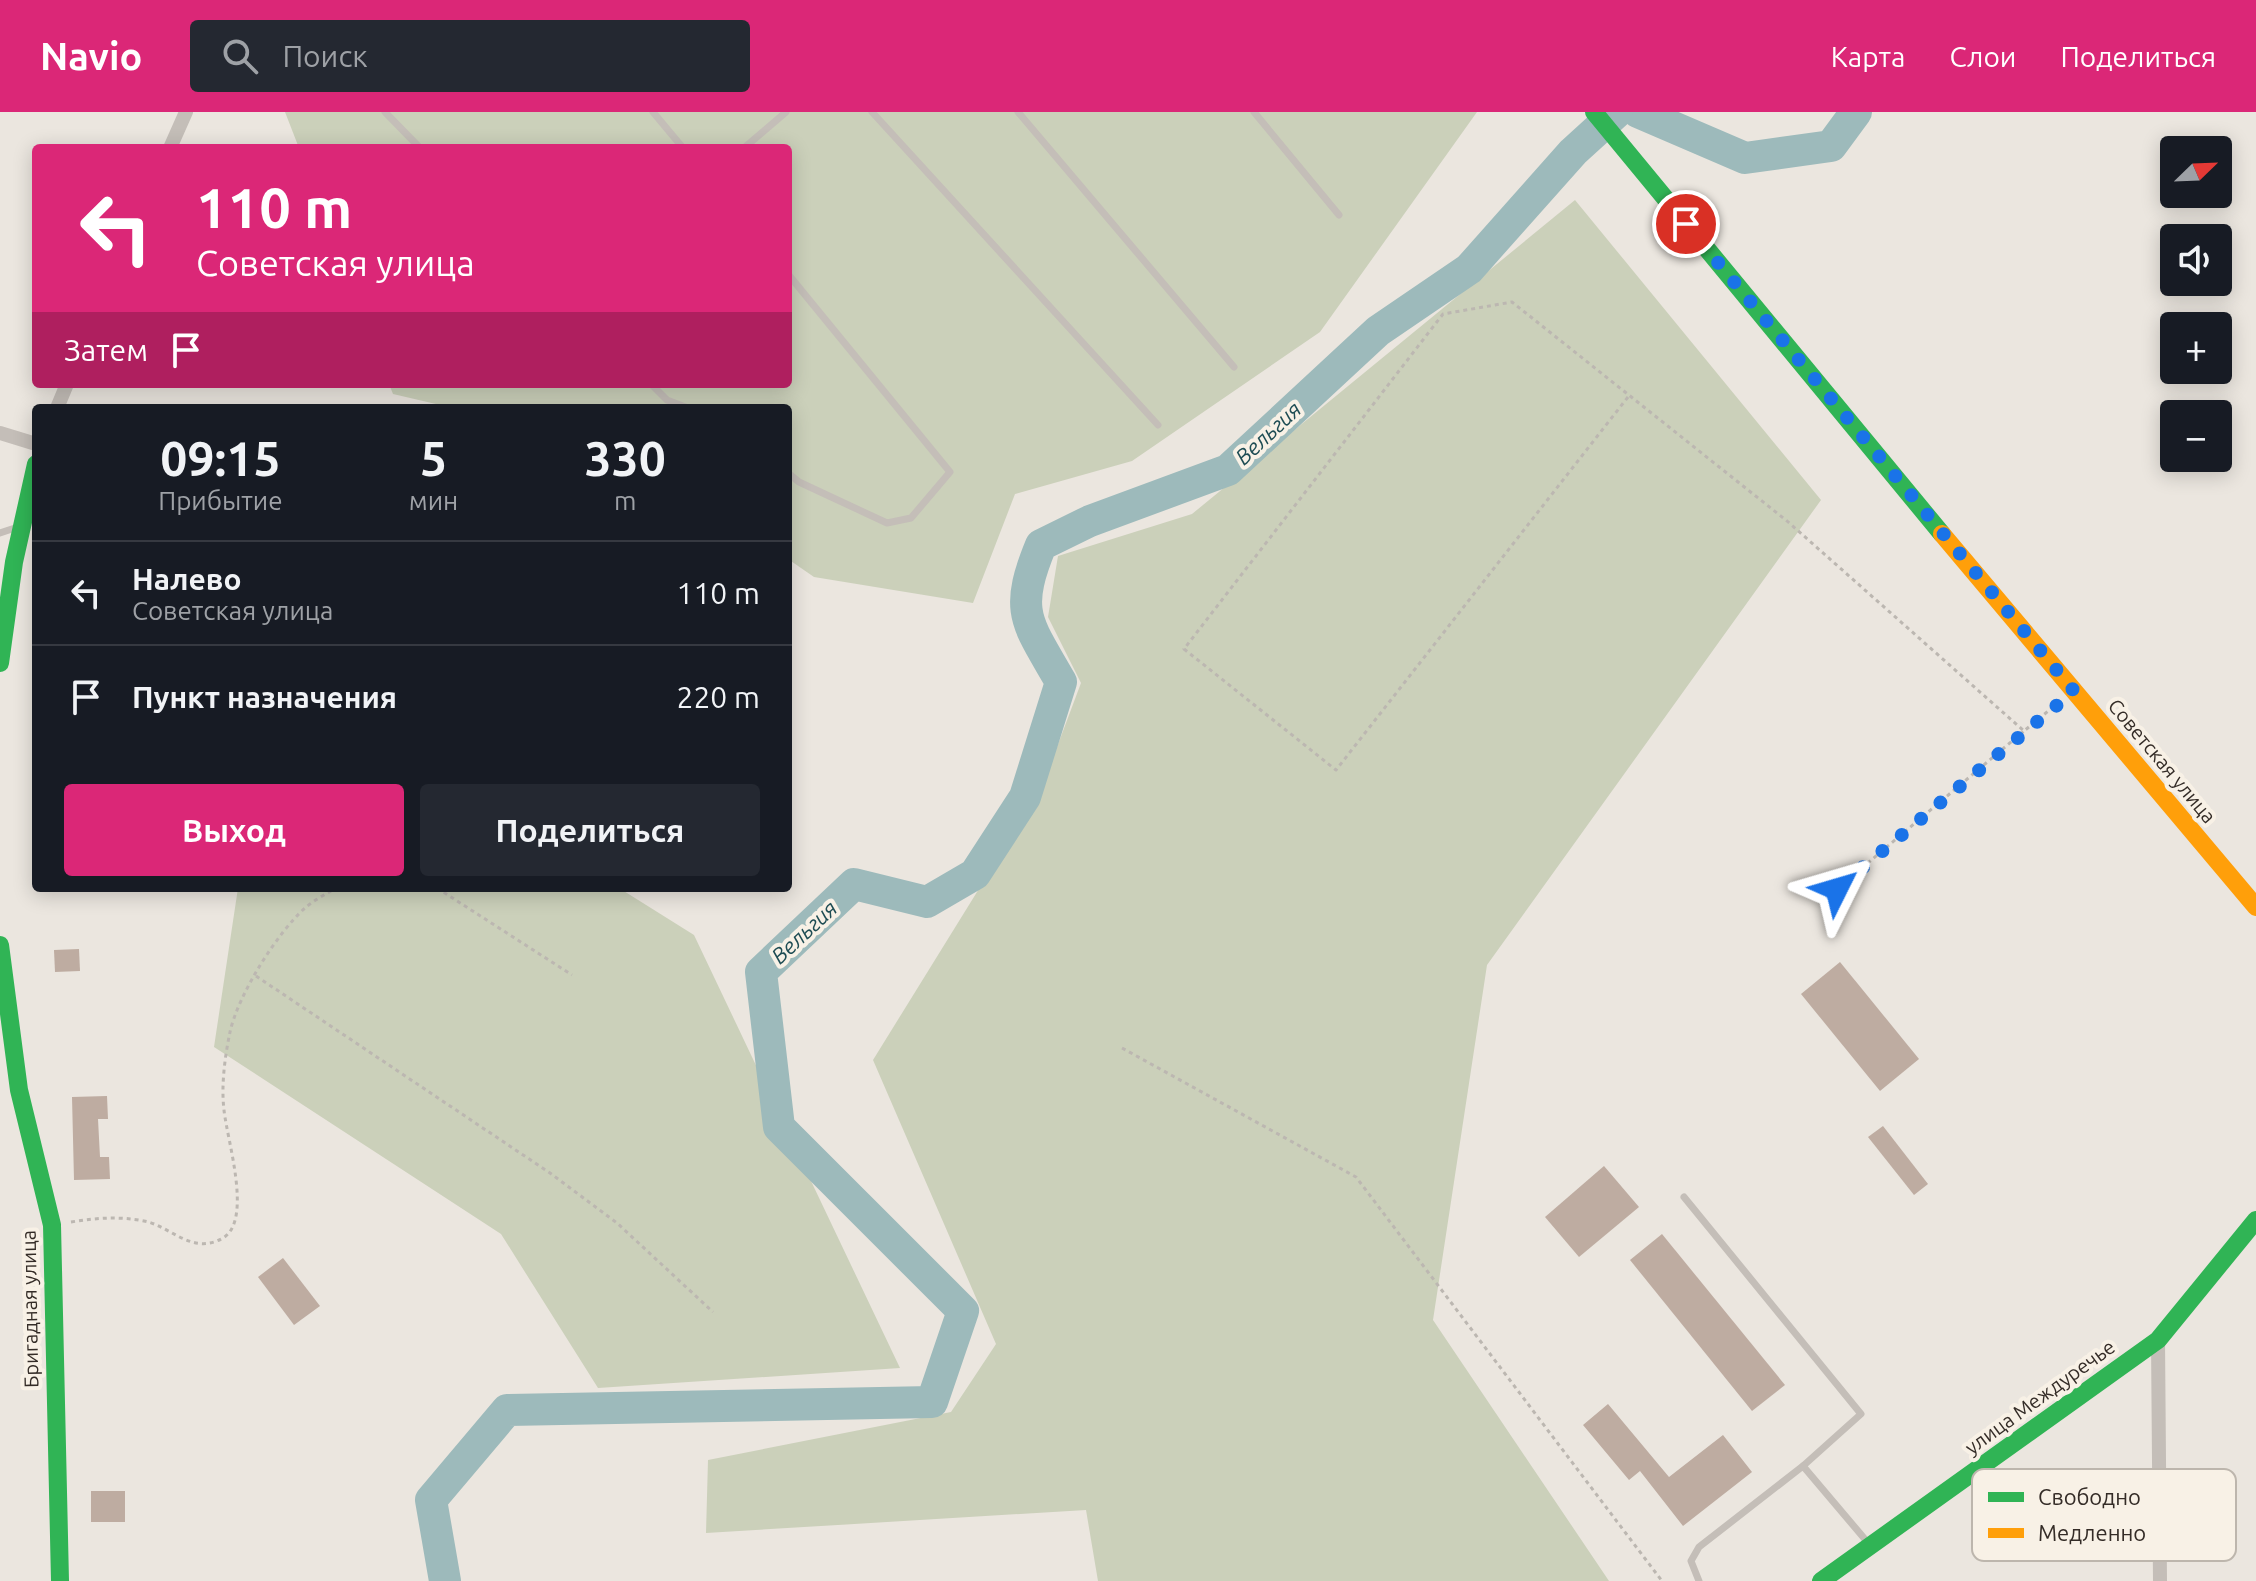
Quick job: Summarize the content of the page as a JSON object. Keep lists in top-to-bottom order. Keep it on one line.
{"streets":{"street":["Советская улица","Бригадная улица","улица Междуречье"]},"water":["Вельгия"],"legend":["Свободно","Медленно"],"north":"top right","page":{"header":"Navio","search":"Поиск","nav":["Карта","Слои","Поделиться"],"map_buttons":["+","−"],"turn":["110 m","Советская улица"],"then":"Затем","eta":["09:15","Прибытие","5","мин","330","m"],"list":[{"name":"Налево","note":"Советская улица","value":"110 m"},{"name":"Пункт назначения","value":"220 m"}],"buttons":["Выход","Поделиться"]}}
